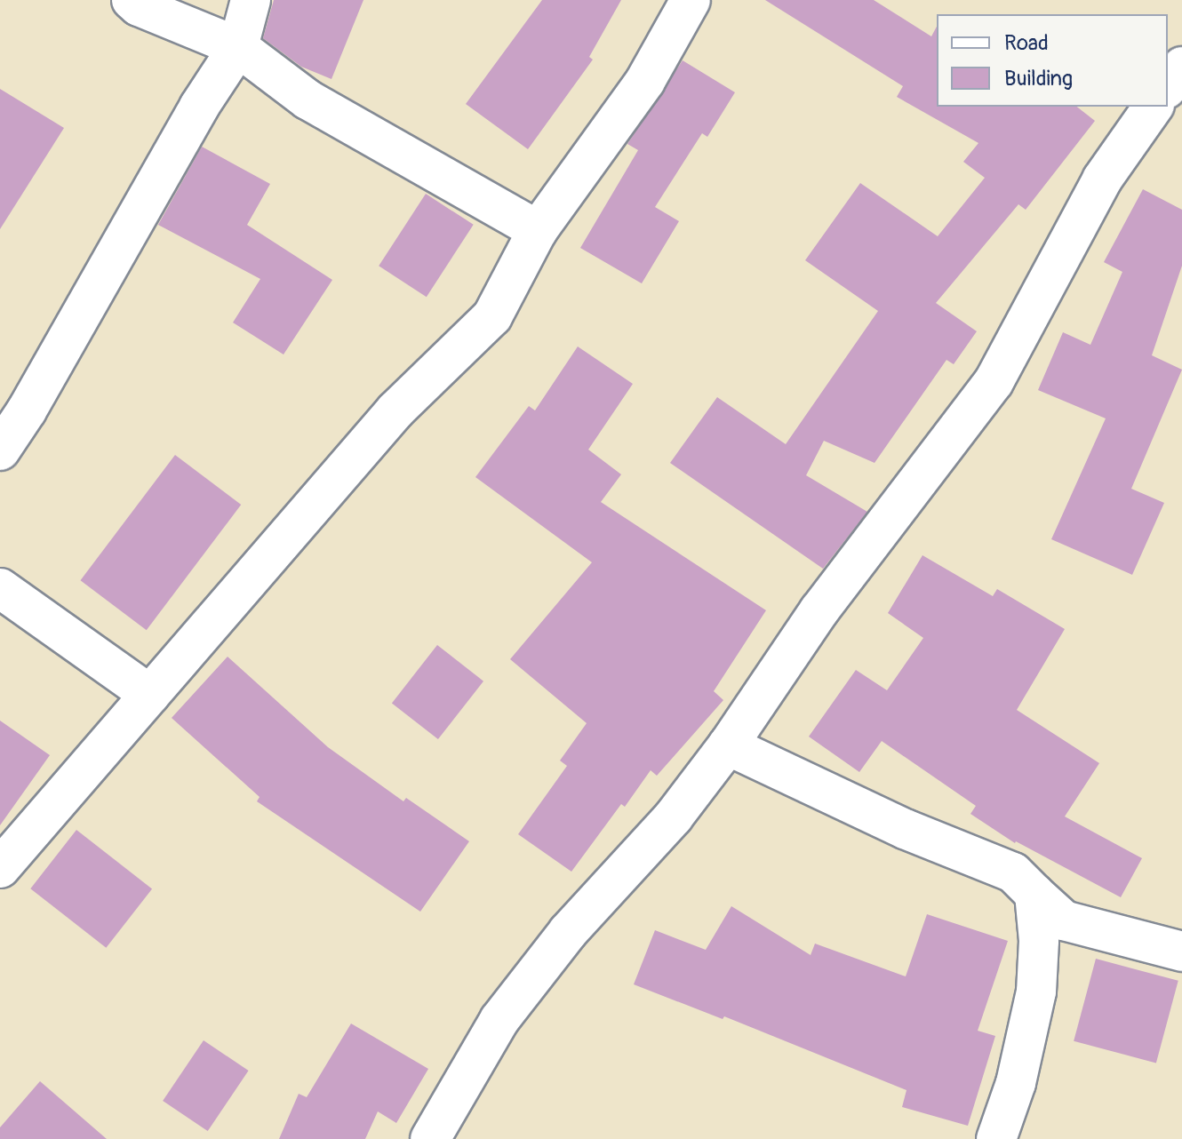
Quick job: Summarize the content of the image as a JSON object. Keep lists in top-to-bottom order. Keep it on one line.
{"legend":["Road","Building"]}
